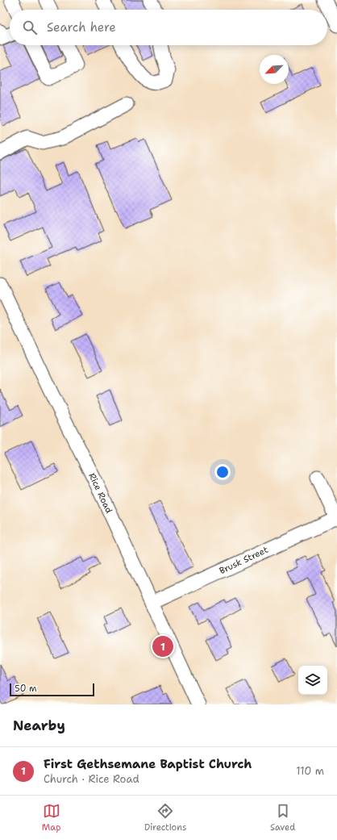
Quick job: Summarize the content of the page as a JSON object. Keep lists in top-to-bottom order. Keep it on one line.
{"streets":{"street":["Rice Road","Brusk Street"]},"crossings":[["Rice Road","Brusk Street"]],"scale_bar":"50 m","north":"bottom left","page":{"search":"Search here","pins":"1","scale":"50 m","heading":"Nearby","list":[{"mark":"1","name":"First Gethsemane Baptist Church","note":"Church · Rice Road","value":"110 m"}],"nav":["Map","Directions","Saved"]}}
